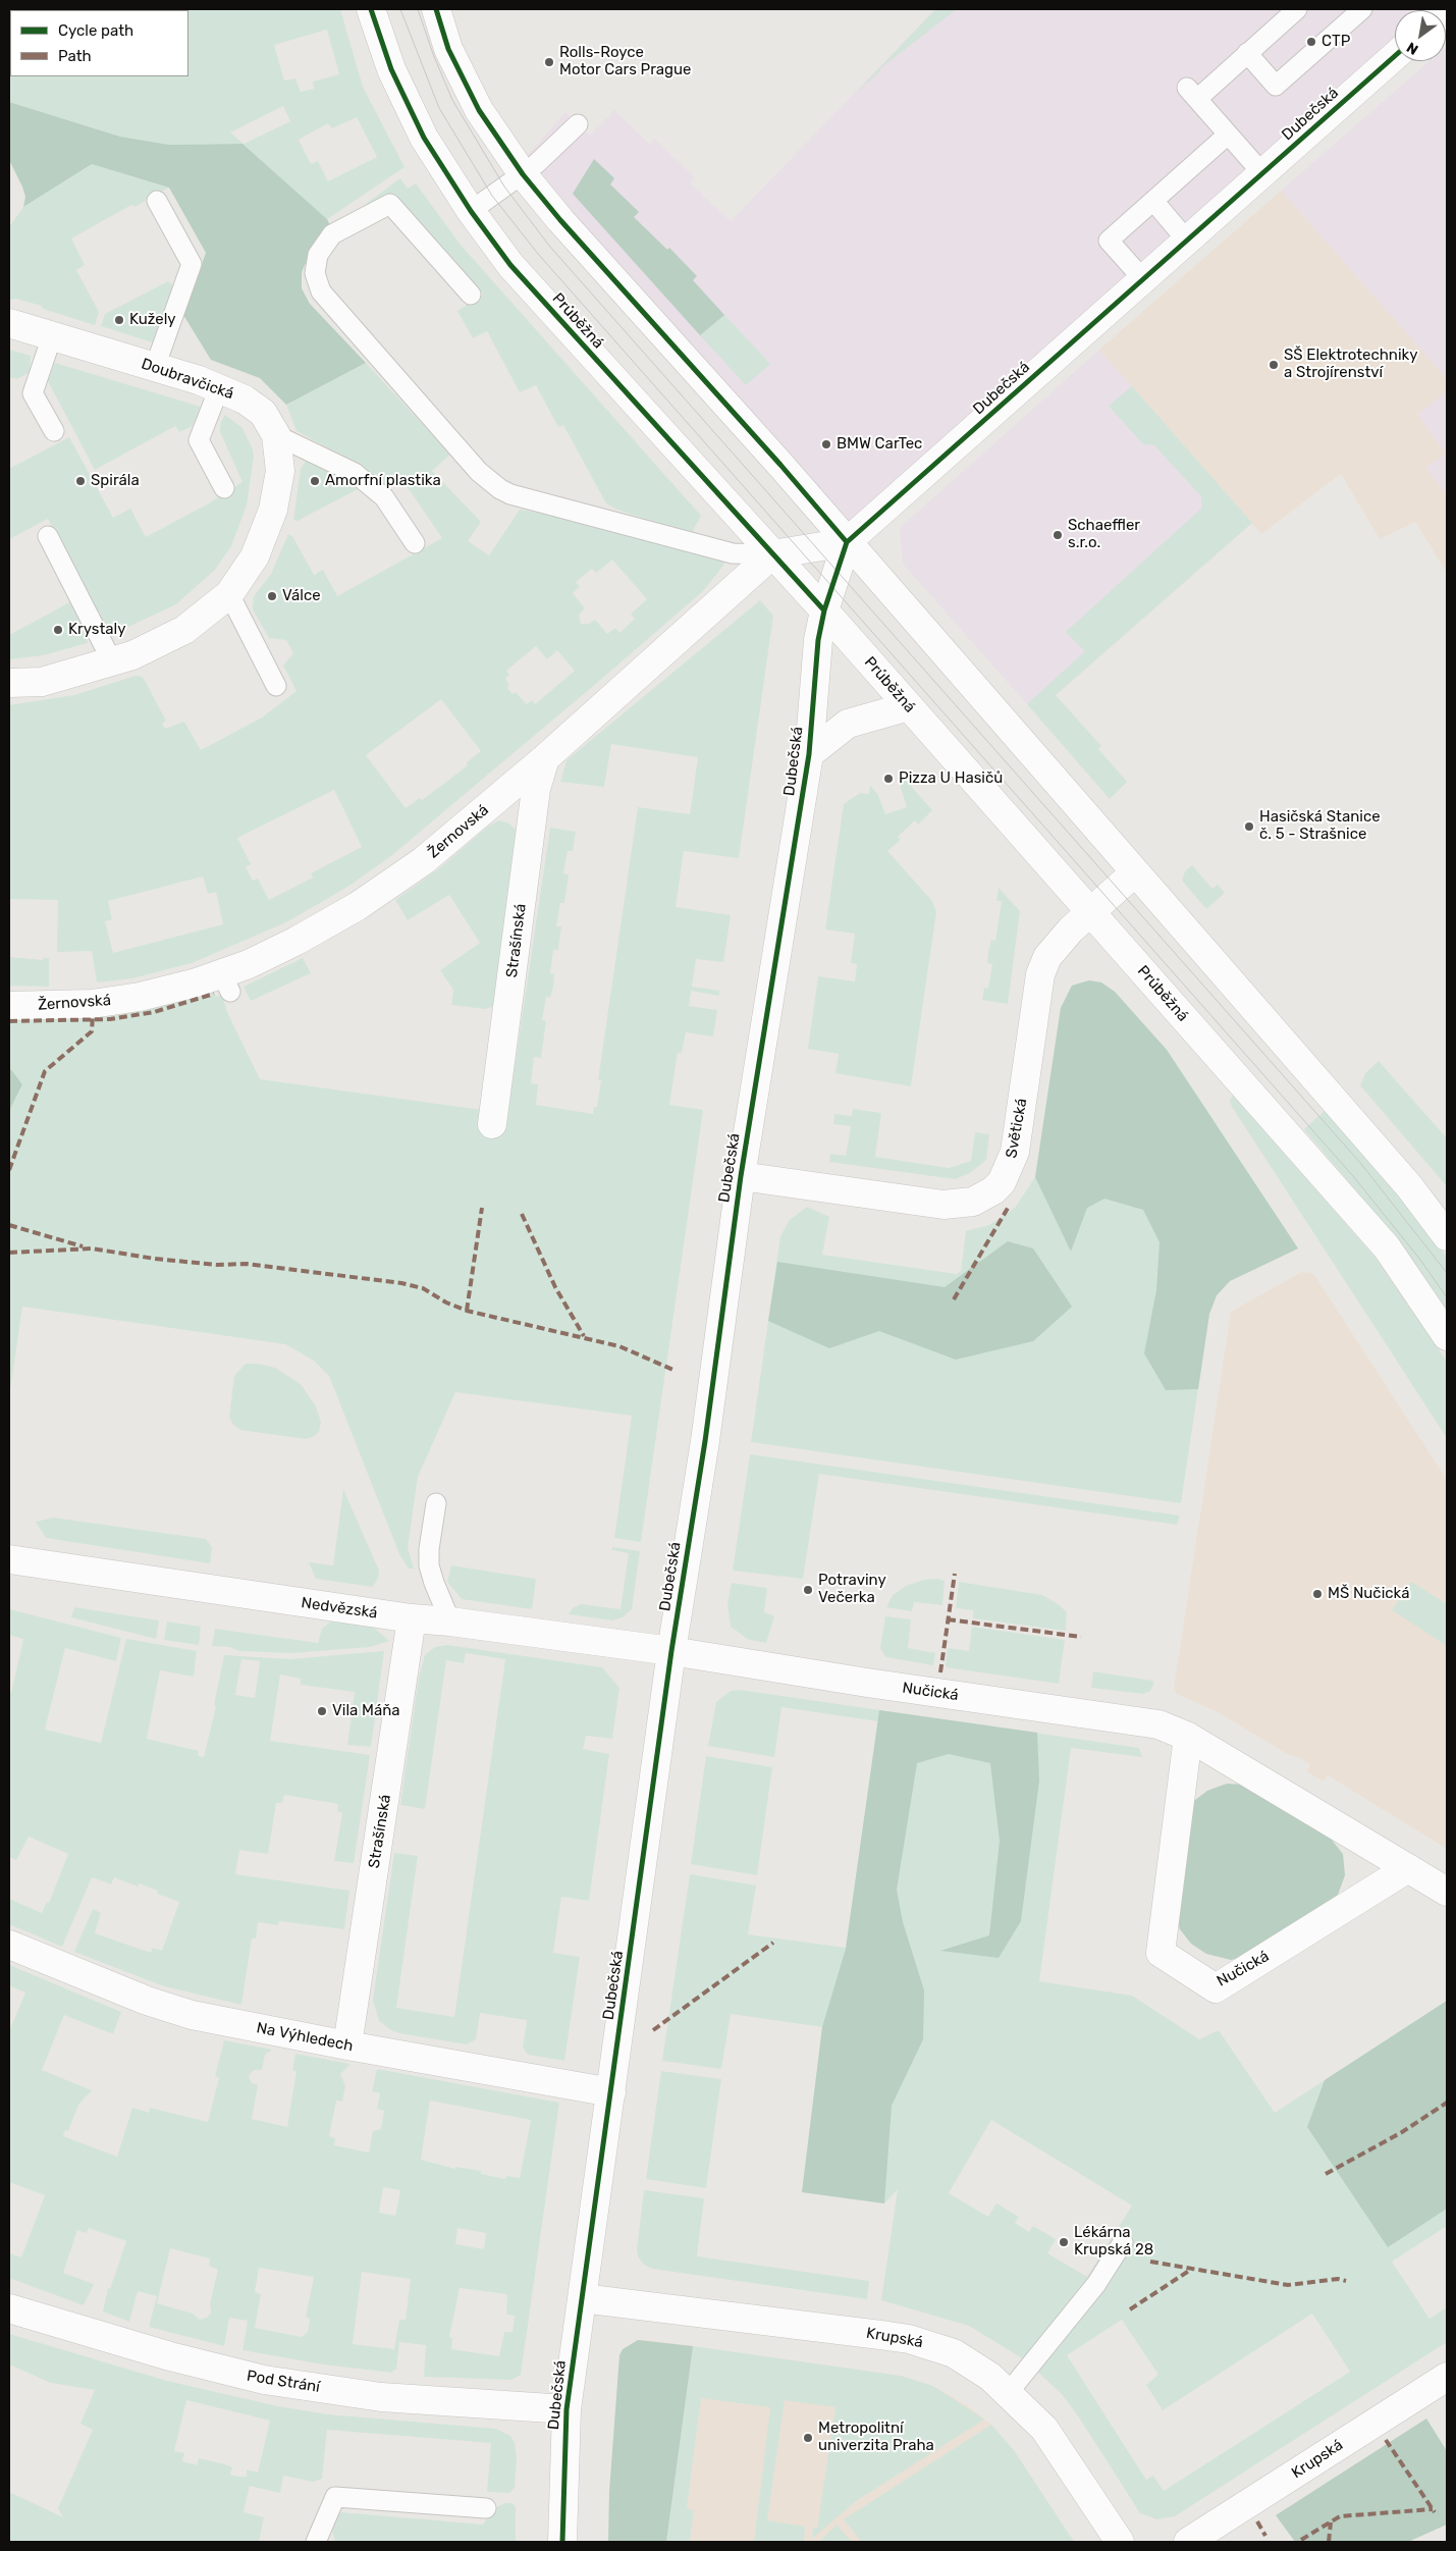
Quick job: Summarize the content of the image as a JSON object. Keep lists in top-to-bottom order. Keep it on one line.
{"streets":{"street":["Dubečská","Průběžná","Doubravčická","Žernovská","Strašínská","Světická","Nedvězská","Nučická","Na Výhledech","Krupská","Pod Strání"]},"crossings":[["Dubečská","Průběžná"],["Dubečská","Světická"],["Dubečská","Nedvězská"],["Dubečská","Nučická"],["Dubečská","Na Výhledech"],["Dubečská","Krupská"],["Dubečská","Pod Strání"],["Průběžná","Žernovská"],["Průběžná","Světická"],["Žernovská","Strašínská"],["Strašínská","Nedvězská"],["Strašínská","Na Výhledech"],["Nedvězská","Nučická"]],"places":["CTP","Rolls-Royce Motor Cars Prague","Kužely","SŠ Elektrotechniky a Strojírenství","BMW CarTec","Spirála","Amorfní plastika","Schaeffler s.r.o.","Válce","Krystaly","Pizza U Hasičů","Hasičská Stanice č. 5 - Strašnice","Potraviny Večerka","MŠ Nučická","Vila Máňa","Lékárna Krupská 28","Metropolitní univerzita Praha"],"legend":["Cycle path","Path"],"north":"bottom left"}
